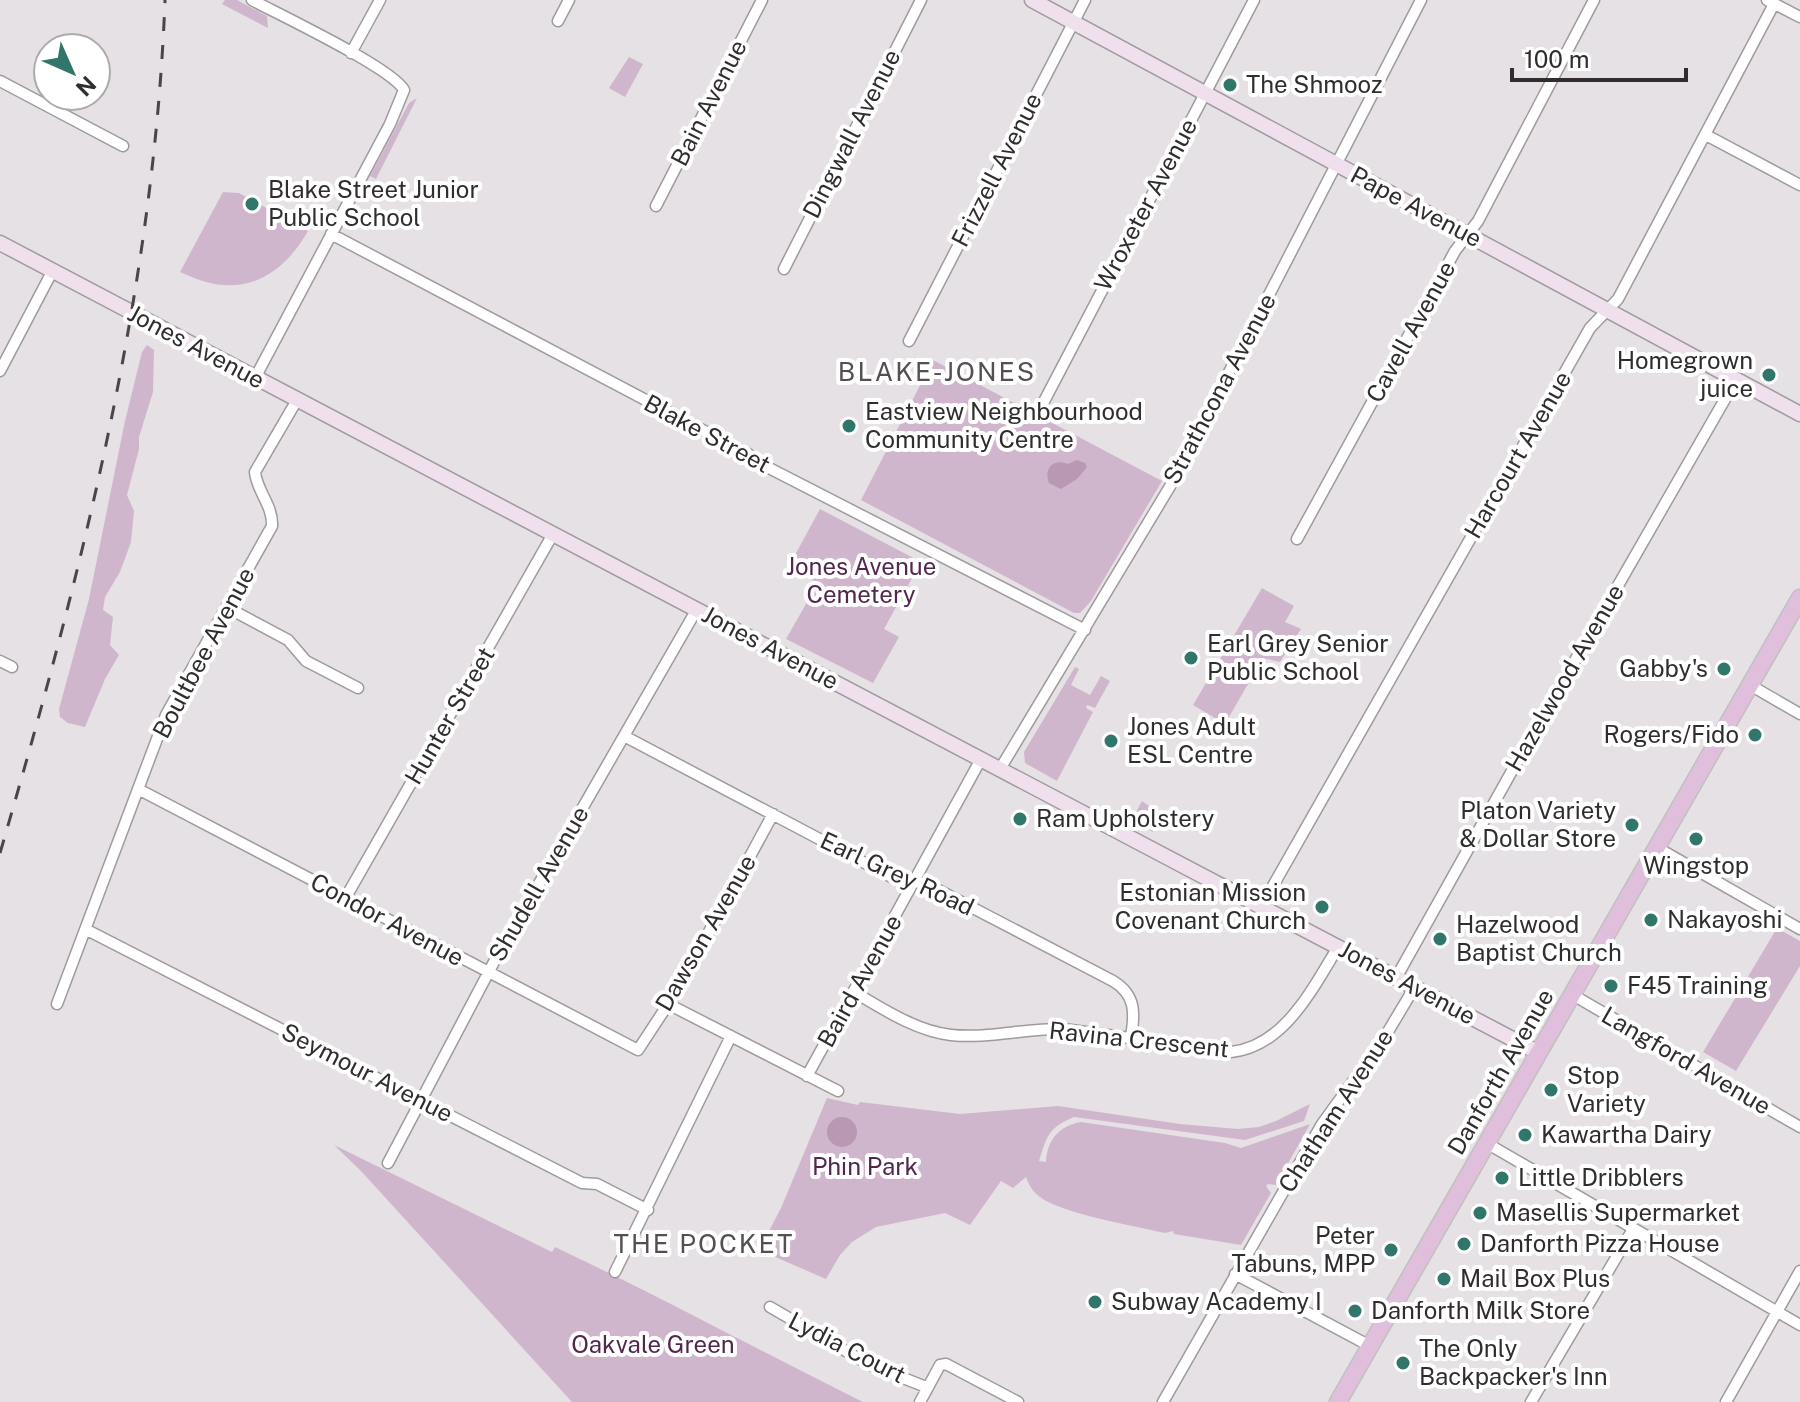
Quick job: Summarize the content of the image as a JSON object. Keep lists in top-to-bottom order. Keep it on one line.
{"streets":{"main road":["Danforth Avenue"],"street":["Bain Avenue","Dingwall Avenue","Frizzell Avenue","Wroxeter Avenue","Pape Avenue","Cavell Avenue","Jones Avenue","Strathcona Avenue","Blake Street","Harcourt Avenue","Boultbee Avenue","Hazelwood Avenue","Hunter Street","Earl Grey Road","Shudell Avenue","Condor Avenue","Dawson Avenue","Baird Avenue","Ravina Crescent","Langford Avenue","Seymour Avenue","Chatham Avenue","Lydia Court"]},"crossings":[["Frizzell Avenue","Pape Avenue"],["Wroxeter Avenue","Pape Avenue"],["Pape Avenue","Cavell Avenue"],["Pape Avenue","Strathcona Avenue"],["Pape Avenue","Harcourt Avenue"],["Pape Avenue","Hazelwood Avenue"],["Jones Avenue","Strathcona Avenue"],["Jones Avenue","Harcourt Avenue"],["Jones Avenue","Boultbee Avenue"],["Jones Avenue","Hazelwood Avenue"],["Jones Avenue","Hunter Street"],["Jones Avenue","Shudell Avenue"],["Jones Avenue","Baird Avenue"],["Jones Avenue","Ravina Crescent"],["Jones Avenue","Danforth Avenue"],["Jones Avenue","Chatham Avenue"],["Strathcona Avenue","Blake Street"],["Boultbee Avenue","Condor Avenue"],["Boultbee Avenue","Seymour Avenue"],["Hunter Street","Condor Avenue"],["Earl Grey Road","Shudell Avenue"],["Earl Grey Road","Dawson Avenue"],["Earl Grey Road","Baird Avenue"],["Earl Grey Road","Ravina Crescent"],["Shudell Avenue","Condor Avenue"],["Shudell Avenue","Seymour Avenue"],["Condor Avenue","Dawson Avenue"],["Baird Avenue","Ravina Crescent"],["Langford Avenue","Danforth Avenue"]],"districts":["BLAKE-JONES","THE POCKET"],"parks":["Jones Avenue Cemetery","Phin Park","Oakvale Green"],"places":["The Shmooz","Blake Street Junior Public School","Homegrown juice","Eastview Neighbourhood Community Centre","Earl Grey Senior Public School","Gabby's","Rogers/Fido","Jones Adult ESL Centre","Ram Upholstery","Platon Variety & Dollar Store","Wingstop","Estonian Mission Covenant Church","Nakayoshi","Hazelwood Baptist Church","F45 Training","Stop Variety","Kawartha Dairy","Little Dribblers","Masellis Supermarket","Danforth Pizza House","Peter Tabuns, MPP","Mail Box Plus","Subway Academy I","Danforth Milk Store","The Only Backpacker's Inn"],"scale_bar":"100 m","north":"bottom right"}
